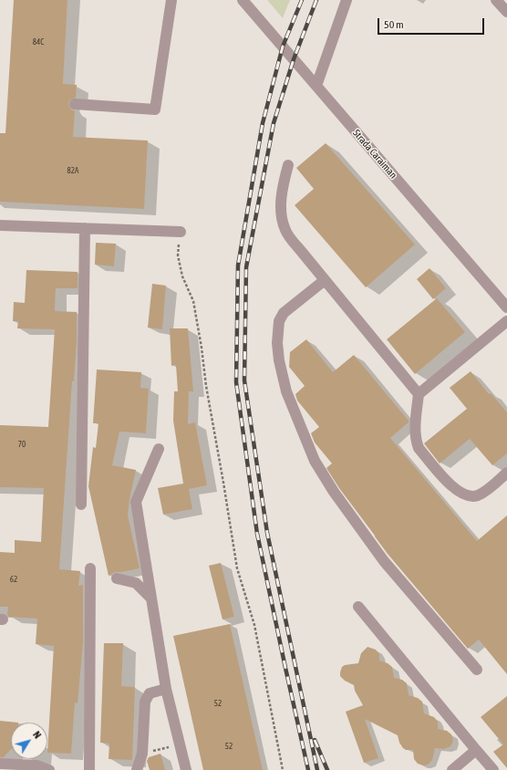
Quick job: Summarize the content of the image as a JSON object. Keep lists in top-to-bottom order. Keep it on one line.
{"streets":{"street":["Strada Caraiman"]},"house_numbers":["84C","82A","70","62","52","52"],"scale_bar":"50 m","north":"top right"}
